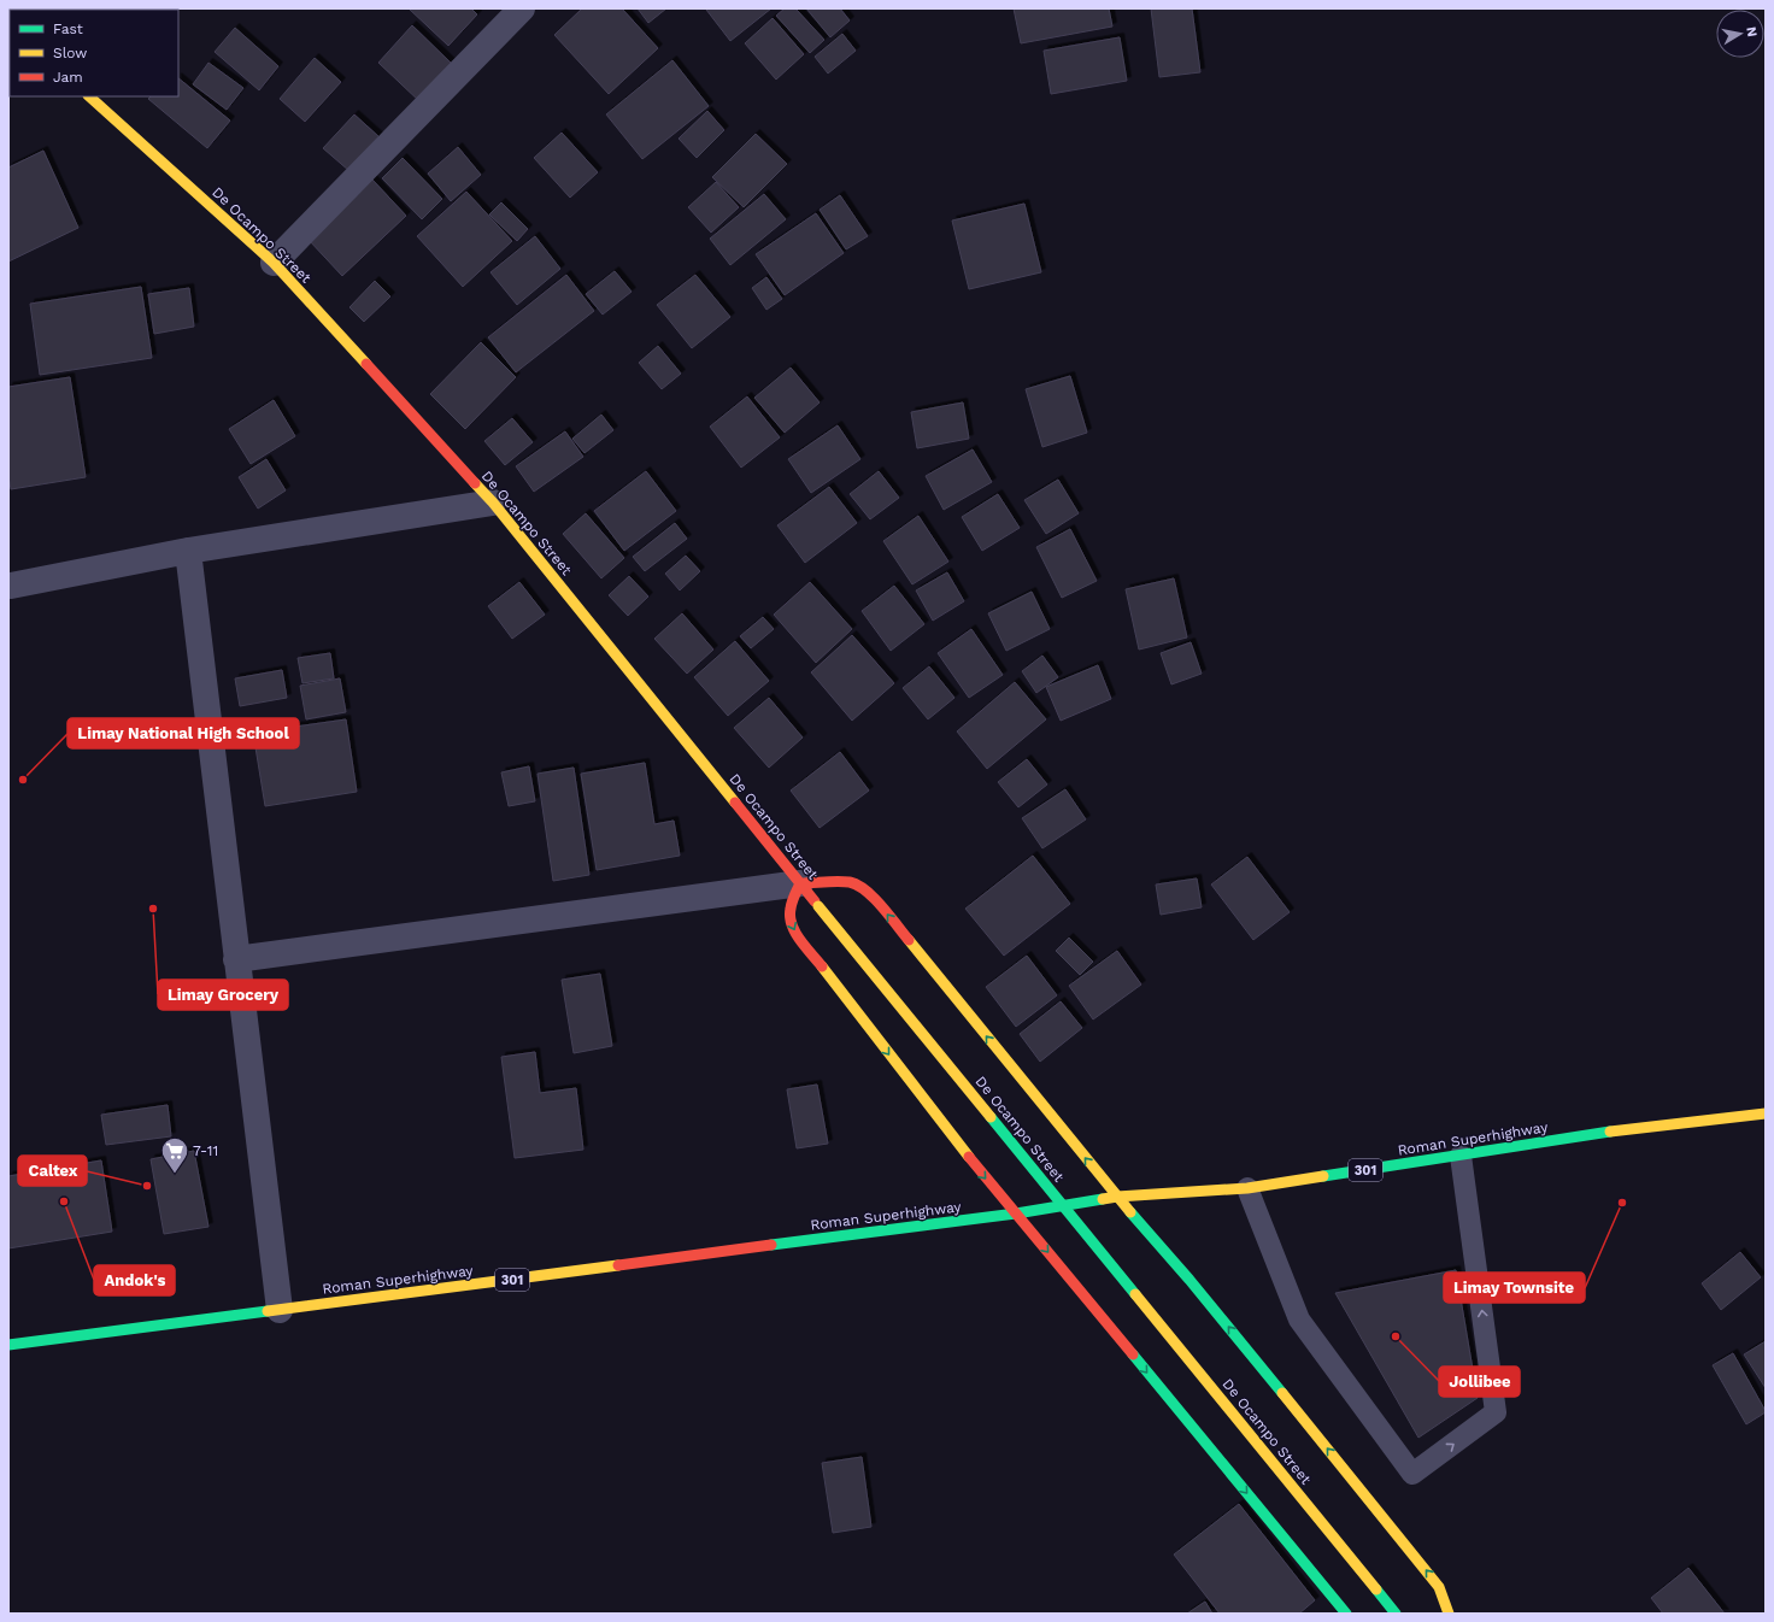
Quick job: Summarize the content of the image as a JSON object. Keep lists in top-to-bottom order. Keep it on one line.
{"streets":{"main road":["De Ocampo Street","Roman Superhighway","301"]},"places":{"other":["Limay National High School","Limay Grocery","Caltex","Andok's","Limay Townsite","Jollibee"],"supermarket":["7-11"]},"legend":["Fast","Slow","Jam"],"north":"right"}
